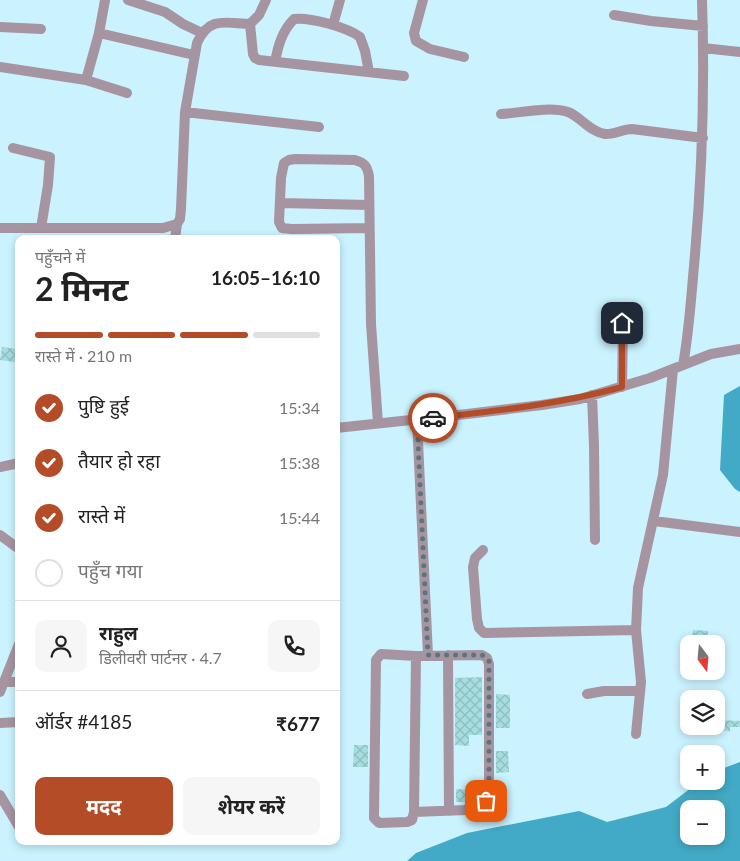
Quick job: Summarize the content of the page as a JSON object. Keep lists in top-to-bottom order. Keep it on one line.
{"north":"bottom","page":{"heading":["2 मिनट","पहुँचने में","16:05–16:10"],"panel":["राहुल","डिलीवरी पार्टनर · 4.7","ऑर्डर #4185","₹677"],"bar":"रास्ते में · 210 m","list":[["पुष्टि हुई","15:34"],["तैयार हो रहा","15:38"],["रास्ते में","15:44"],"पहुँच गया"],"map_buttons":["+","−"],"buttons":["मदद","शेयर करें"]}}
